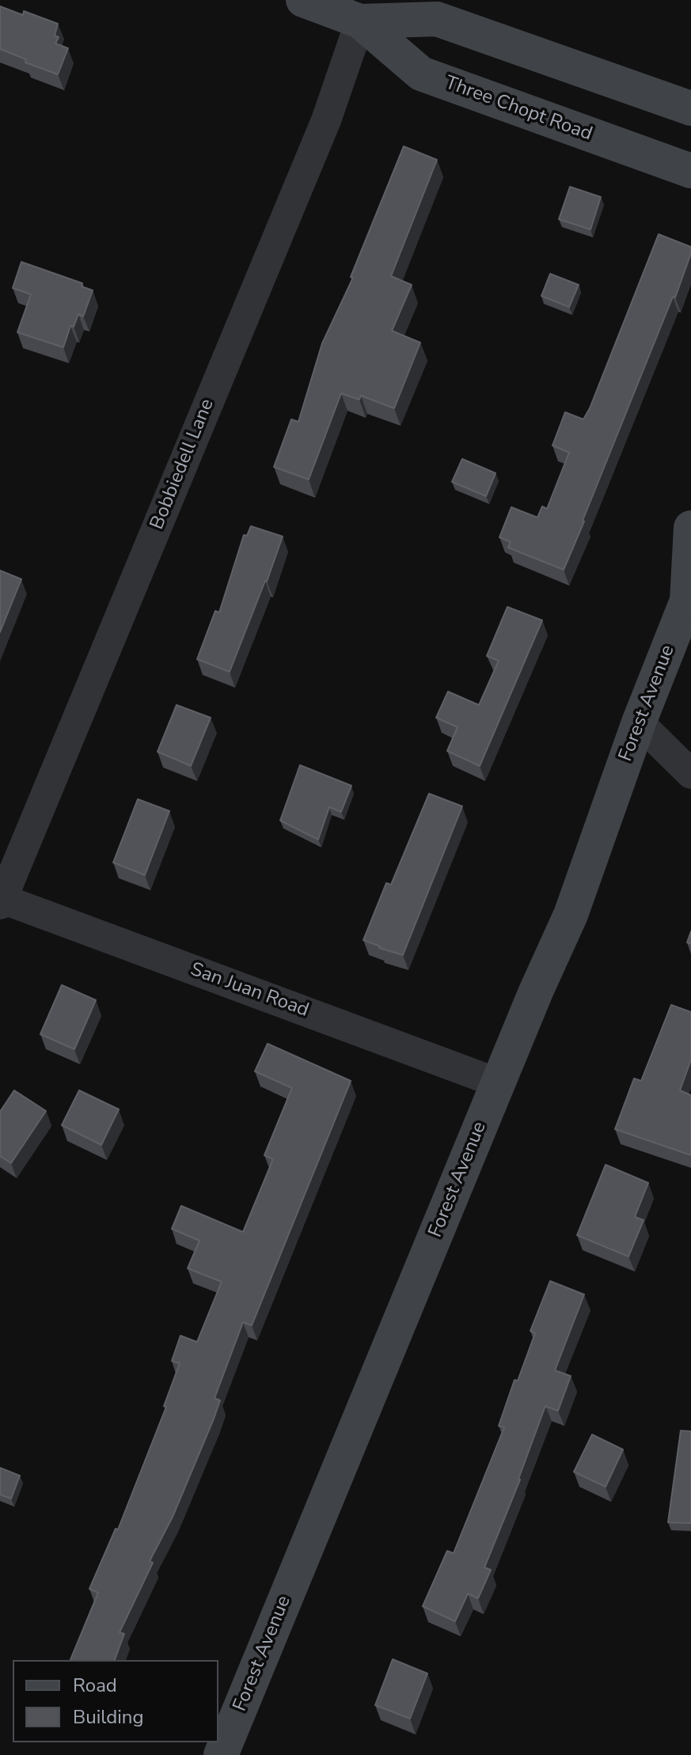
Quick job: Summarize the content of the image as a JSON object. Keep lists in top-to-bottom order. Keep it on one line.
{"streets":{"main road":["Three Chopt Road","Forest Avenue"],"street":["Bobbiedell Lane","San Juan Road"]},"crossings":[["Three Chopt Road","Bobbiedell Lane"],["Bobbiedell Lane","San Juan Road"],["Forest Avenue","San Juan Road"]],"legend":["Road","Building"]}
